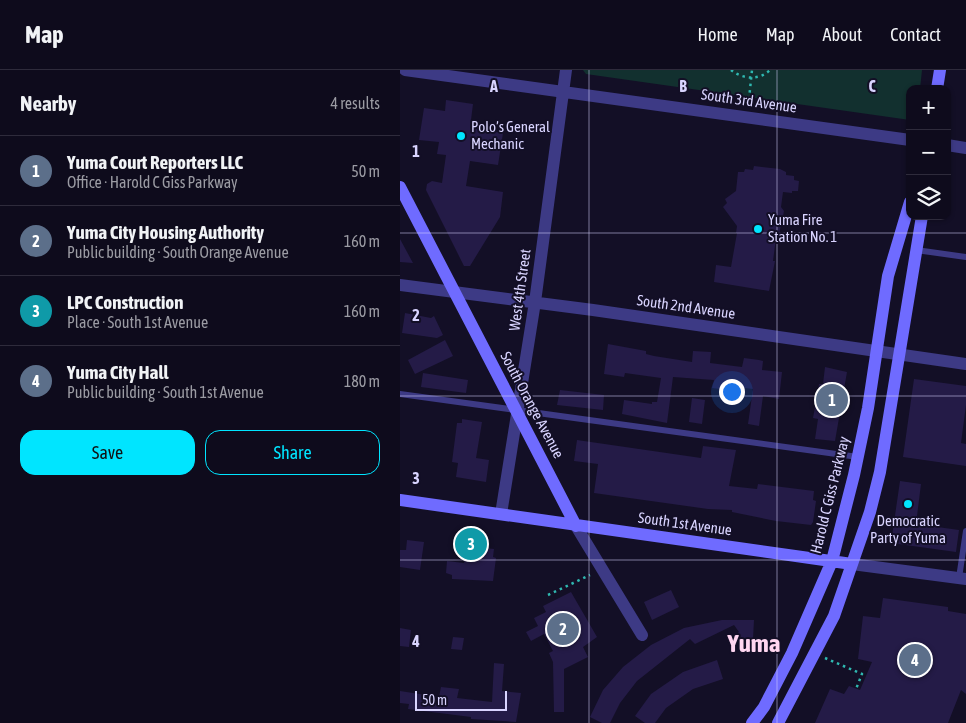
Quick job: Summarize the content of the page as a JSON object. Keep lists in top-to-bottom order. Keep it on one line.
{"streets":{"main road":["South Orange Avenue","Harold C Giss Parkway","South 1st Avenue"],"street":["South 3rd Avenue","West 4th Street","South 2nd Avenue"]},"crossings":[["South 3rd Avenue","West 4th Street"],["West 4th Street","South 2nd Avenue"],["West 4th Street","South Orange Avenue"],["West 4th Street","South 1st Avenue"],["South 2nd Avenue","South Orange Avenue"],["South 2nd Avenue","Harold C Giss Parkway"],["South Orange Avenue","South 1st Avenue"],["Harold C Giss Parkway","South 1st Avenue"]],"districts":["Yuma"],"places":["Polo’s General Mechanic","Yuma Fire Station No. 1","Democratic Party of Yuma"],"scale_bar":"50 m","page":{"header":"Map","nav":["Home","Map","About","Contact"],"heading":["Nearby","4 results"],"map_buttons":["+","−"],"list":[{"mark":"1","name":"Yuma Court Reporters LLC","note":"Office · Harold C Giss Parkway","value":"50 m"},{"mark":"2","name":"Yuma City Housing Authority","note":"Public building · South Orange Avenue","value":"160 m"},{"mark":"3","name":"LPC Construction","note":"Place · South 1st Avenue","value":"160 m"},{"mark":"4","name":"Yuma City Hall","note":"Public building · South 1st Avenue","value":"180 m"}],"pins":["1","3","2","4"],"buttons":["Save","Share"],"scale":"50 m"},"grid":{"columns":["A","B","C"],"rows":["1","2","3","4"]}}
